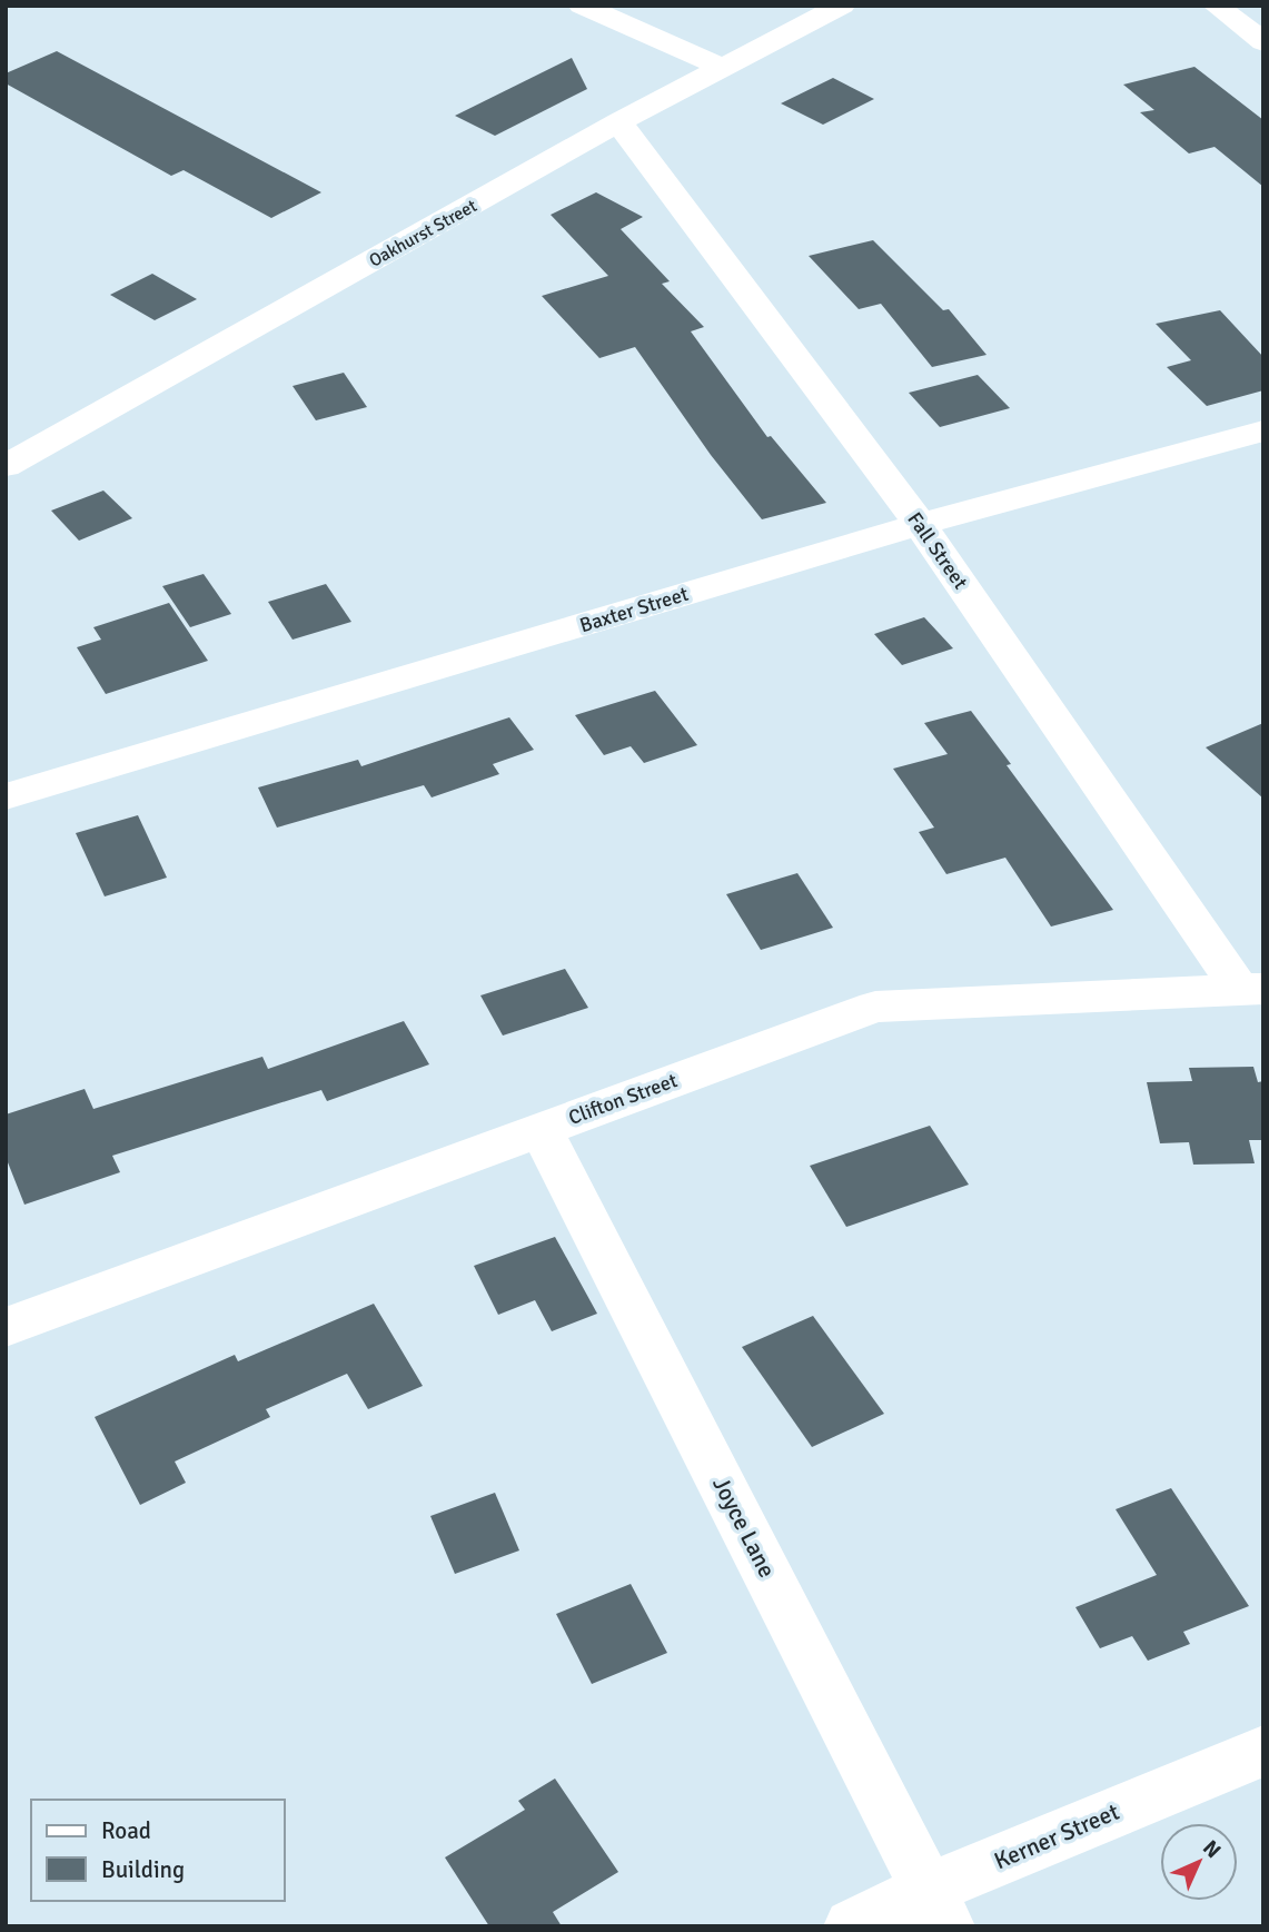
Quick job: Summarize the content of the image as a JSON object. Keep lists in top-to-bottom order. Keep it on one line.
{"streets":{"street":["Oakhurst Street","Fall Street","Baxter Street","Clifton Street","Joyce Lane","Kerner Street"]},"crossings":[["Oakhurst Street","Fall Street"],["Fall Street","Baxter Street"],["Fall Street","Clifton Street"],["Clifton Street","Joyce Lane"],["Joyce Lane","Kerner Street"]],"legend":["Road","Building"],"north":"top right"}
